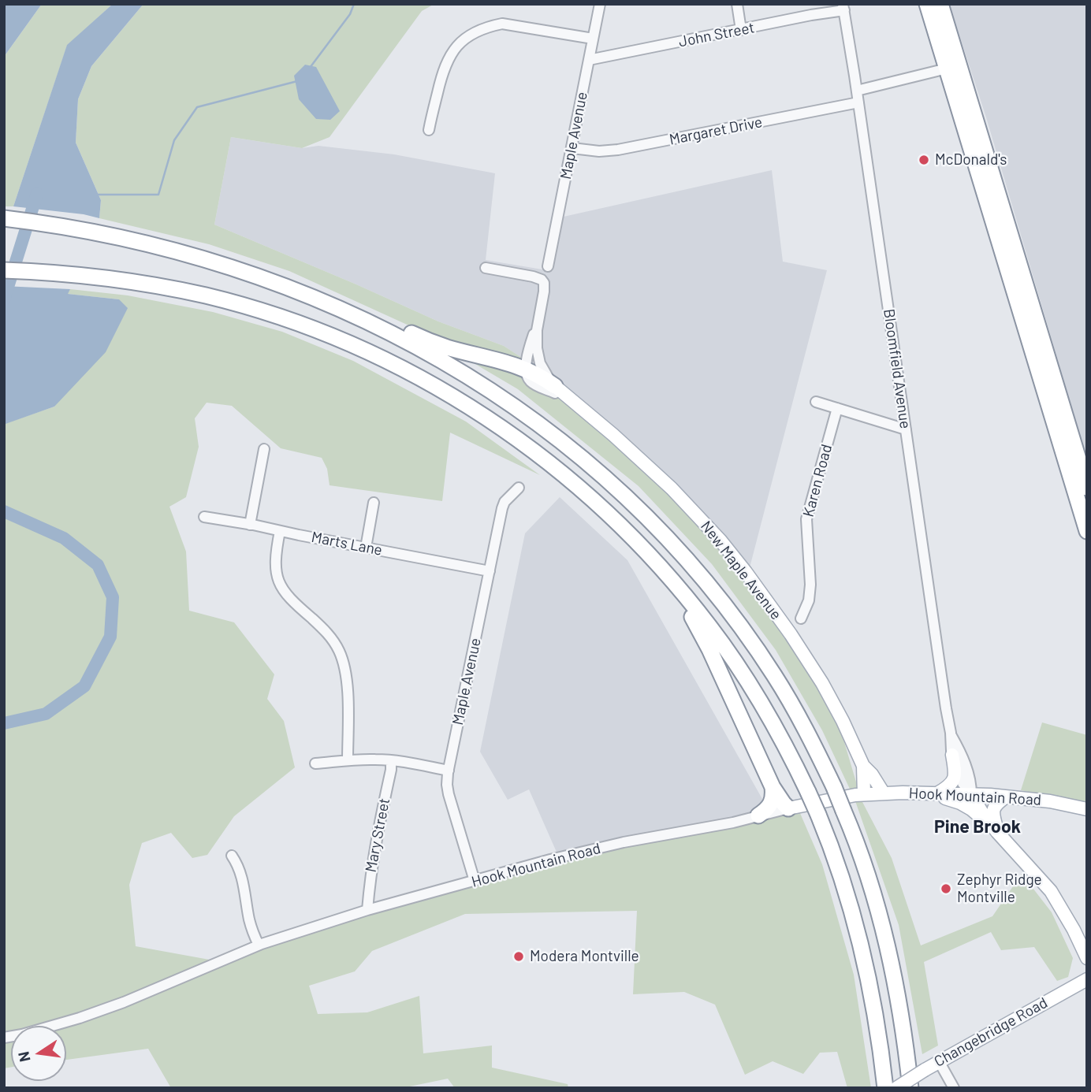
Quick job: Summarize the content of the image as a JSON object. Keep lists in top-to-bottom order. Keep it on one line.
{"streets":{"main road":["Bloomfield Avenue","New Maple Avenue","Hook Mountain Road","Changebridge Road"],"street":["John Street","Margaret Drive","Maple Avenue","Karen Road","Marts Lane","Mary Street"]},"crossings":[["John Street","Maple Avenue"],["John Street","Bloomfield Avenue"],["Margaret Drive","Maple Avenue"],["Margaret Drive","Bloomfield Avenue"],["Maple Avenue","Marts Lane"],["Maple Avenue","Hook Mountain Road"],["Bloomfield Avenue","Hook Mountain Road"],["New Maple Avenue","Hook Mountain Road"],["Hook Mountain Road","Mary Street"]],"districts":["Pine Brook"],"places":["McDonald's","Zephyr Ridge Montville","Modera Montville"],"north":"left"}
